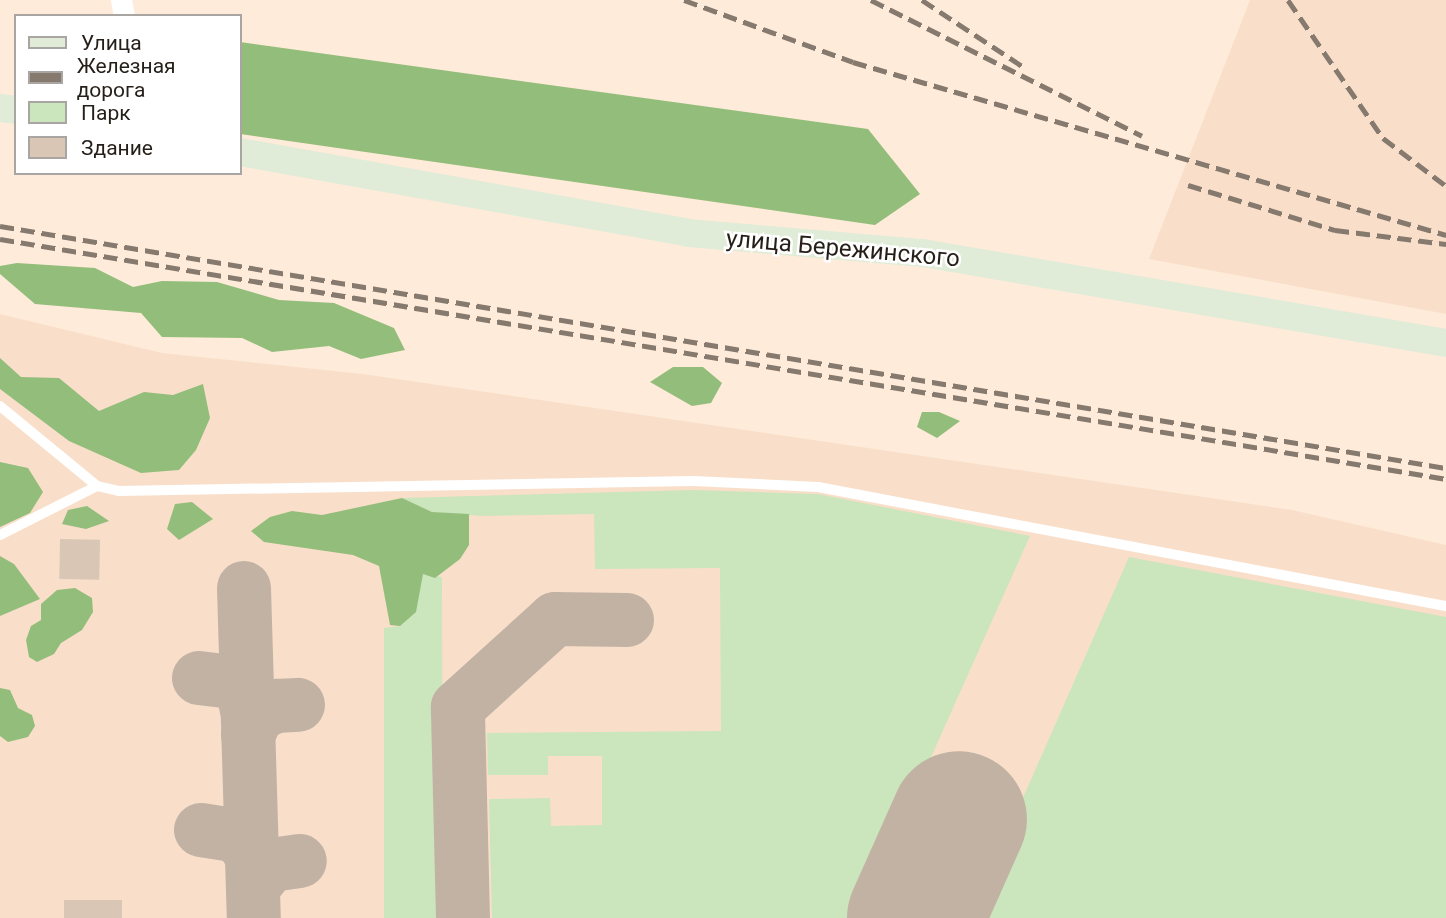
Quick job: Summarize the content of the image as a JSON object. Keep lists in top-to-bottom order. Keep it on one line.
{"streets":{"main road":["улица Бережинского"]},"legend":["Улица","Железная дорога","Парк","Здание"]}
